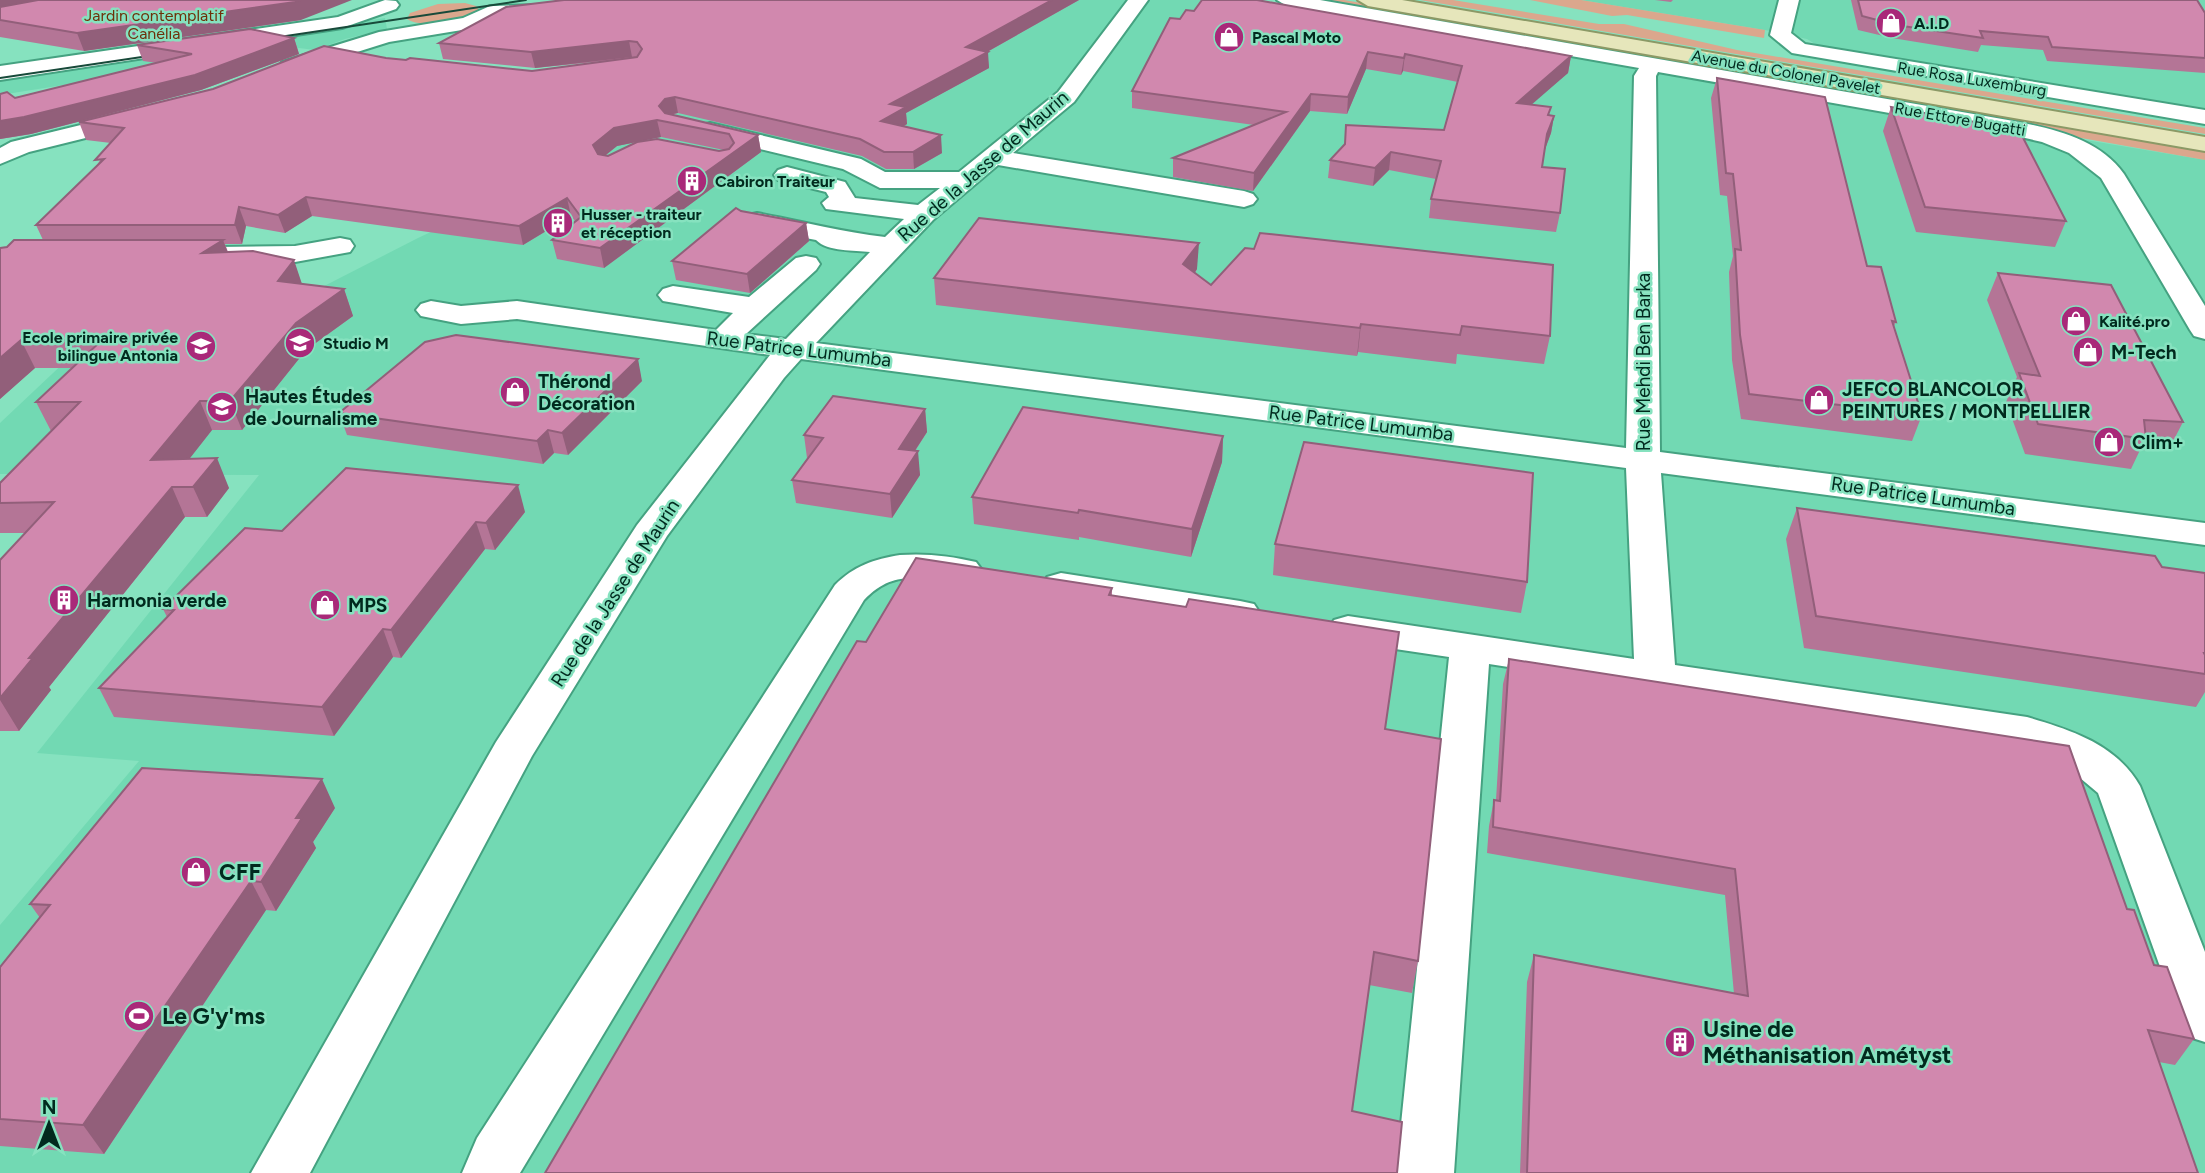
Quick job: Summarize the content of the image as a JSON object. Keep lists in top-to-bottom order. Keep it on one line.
{"streets":{"main road":["Avenue du Colonel Pavelet"],"street":["Rue Rosa Luxemburg","Rue Ettore Bugatti","Rue de la Jasse de Maurin","Rue Patrice Lumumba","Rue Mehdi Ben Barka"]},"crossings":[["Rue Ettore Bugatti","Rue Mehdi Ben Barka"],["Rue de la Jasse de Maurin","Rue Patrice Lumumba"],["Rue Patrice Lumumba","Rue Mehdi Ben Barka"]],"parks":["Jardin contemplatif Canélia"],"places":{"shop":["A.I.D","Pascal Moto","Kalité.pro","M-Tech","Thérond Décoration","JEFCO BLANCOLOR PEINTURES / MONTPELLIER","Clim+","MPS","CFF"],"building":["Cabiron Traiteur","Husser - traiteur et réception","Harmonia verde","Usine de Méthanisation Amétyst"],"school or university":["Studio M","Ecole primaire privée bilingue Antonia","Hautes Études de Journalisme"],"sports":["Le G'y'ms"]},"north":"top"}
